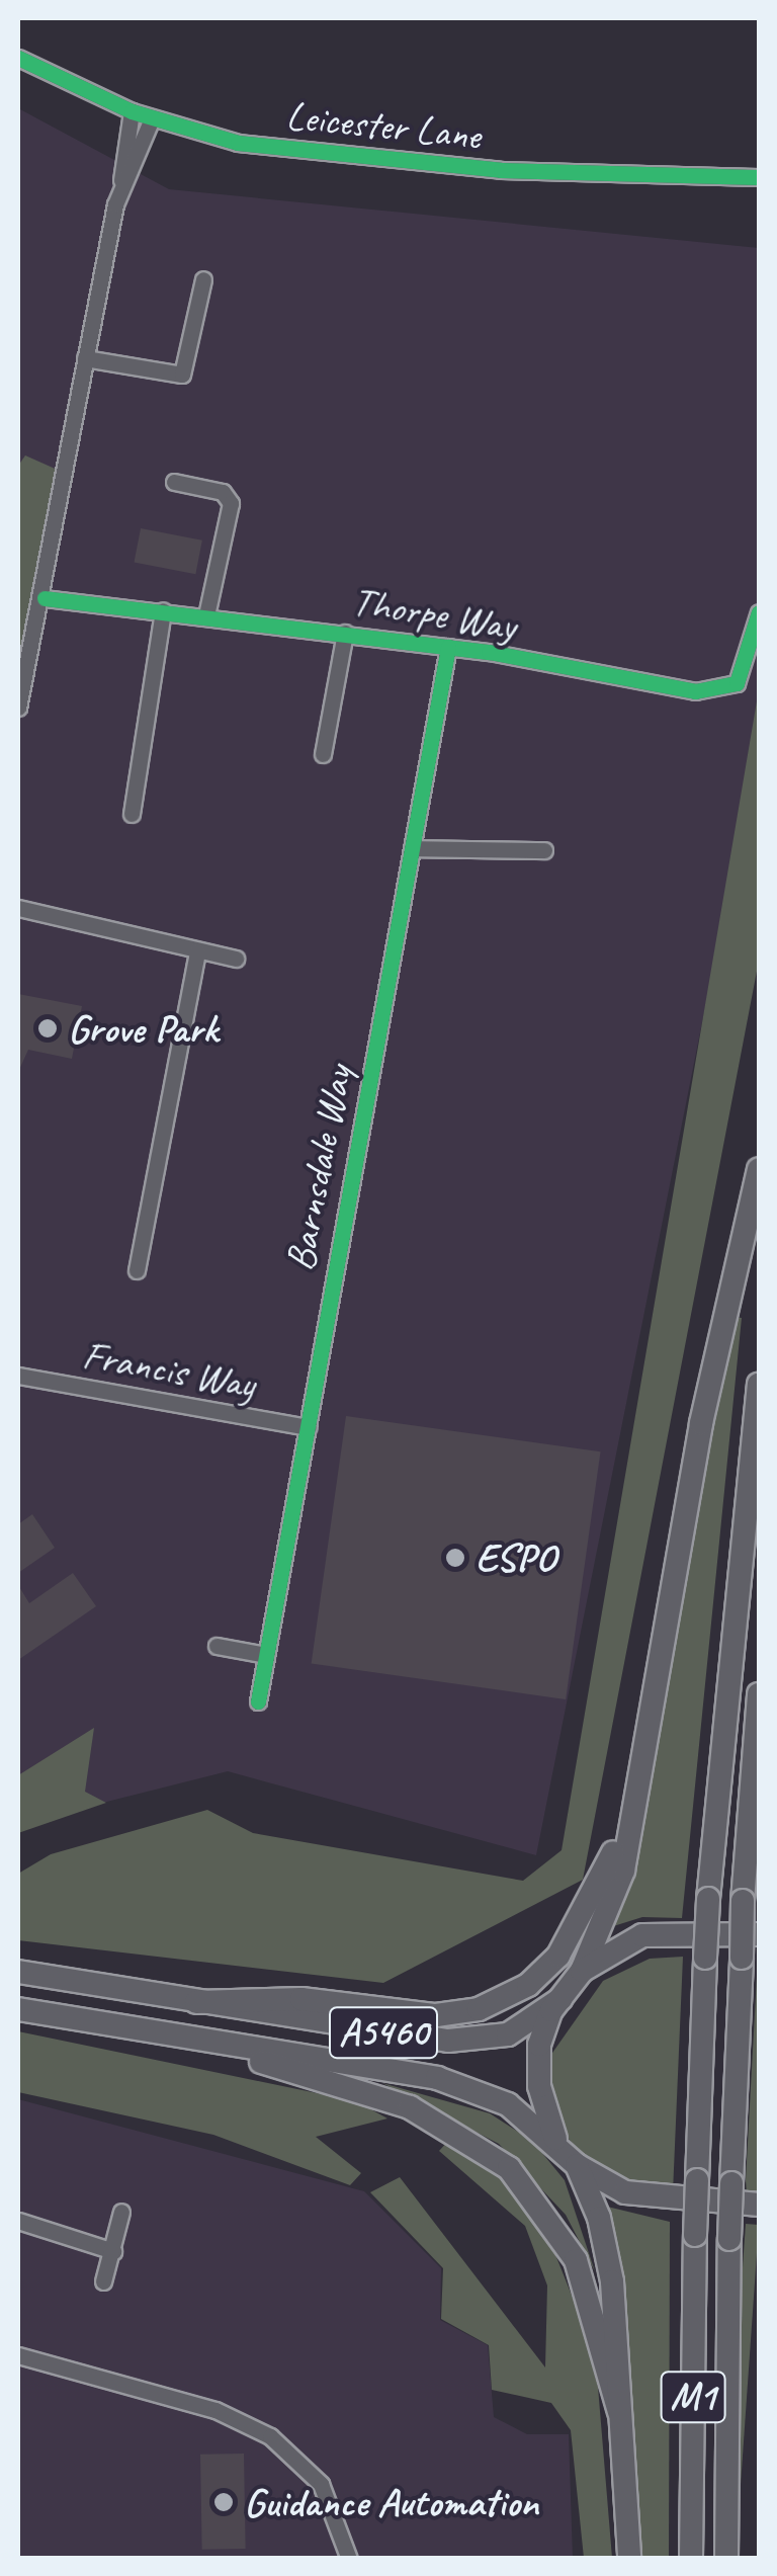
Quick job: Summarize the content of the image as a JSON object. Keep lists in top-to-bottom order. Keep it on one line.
{"streets":{"highway":["A5460","M1"],"street":["Leicester Lane","Thorpe Way","Barnsdale Way","Francis Way"]},"crossings":[["Thorpe Way","Barnsdale Way"],["Barnsdale Way","Francis Way"]],"places":["Grove Park","ESPO","Guidance Automation"]}
